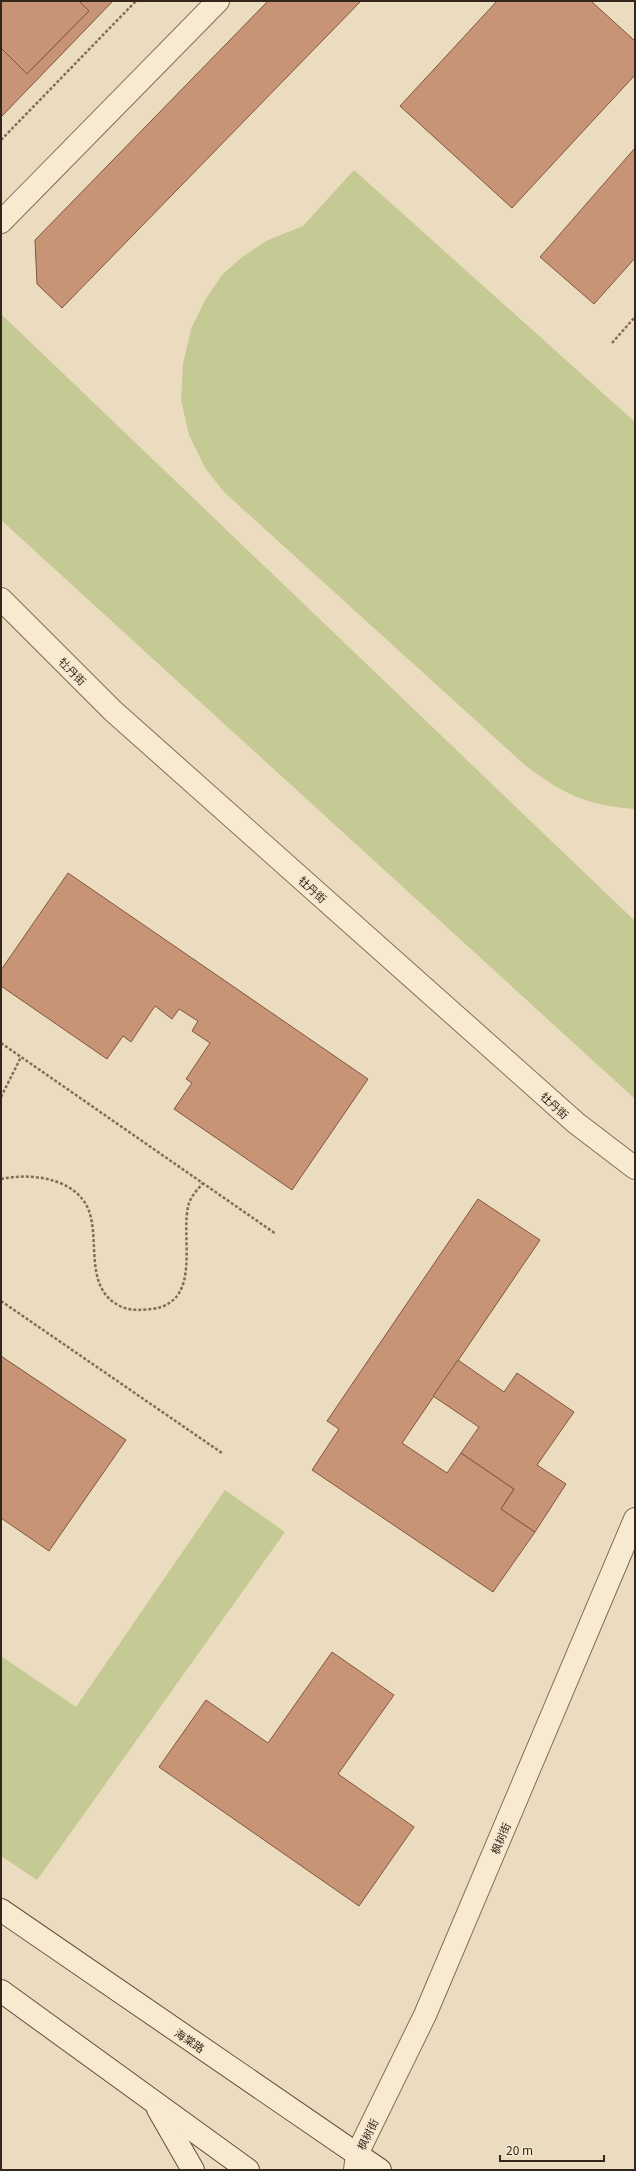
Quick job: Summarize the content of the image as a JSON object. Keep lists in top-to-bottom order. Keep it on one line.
{"streets":{"street":["牡丹街","枫树街","海棠路"]},"crossings":[["枫树街","海棠路"]],"scale_bar":"20 m"}
